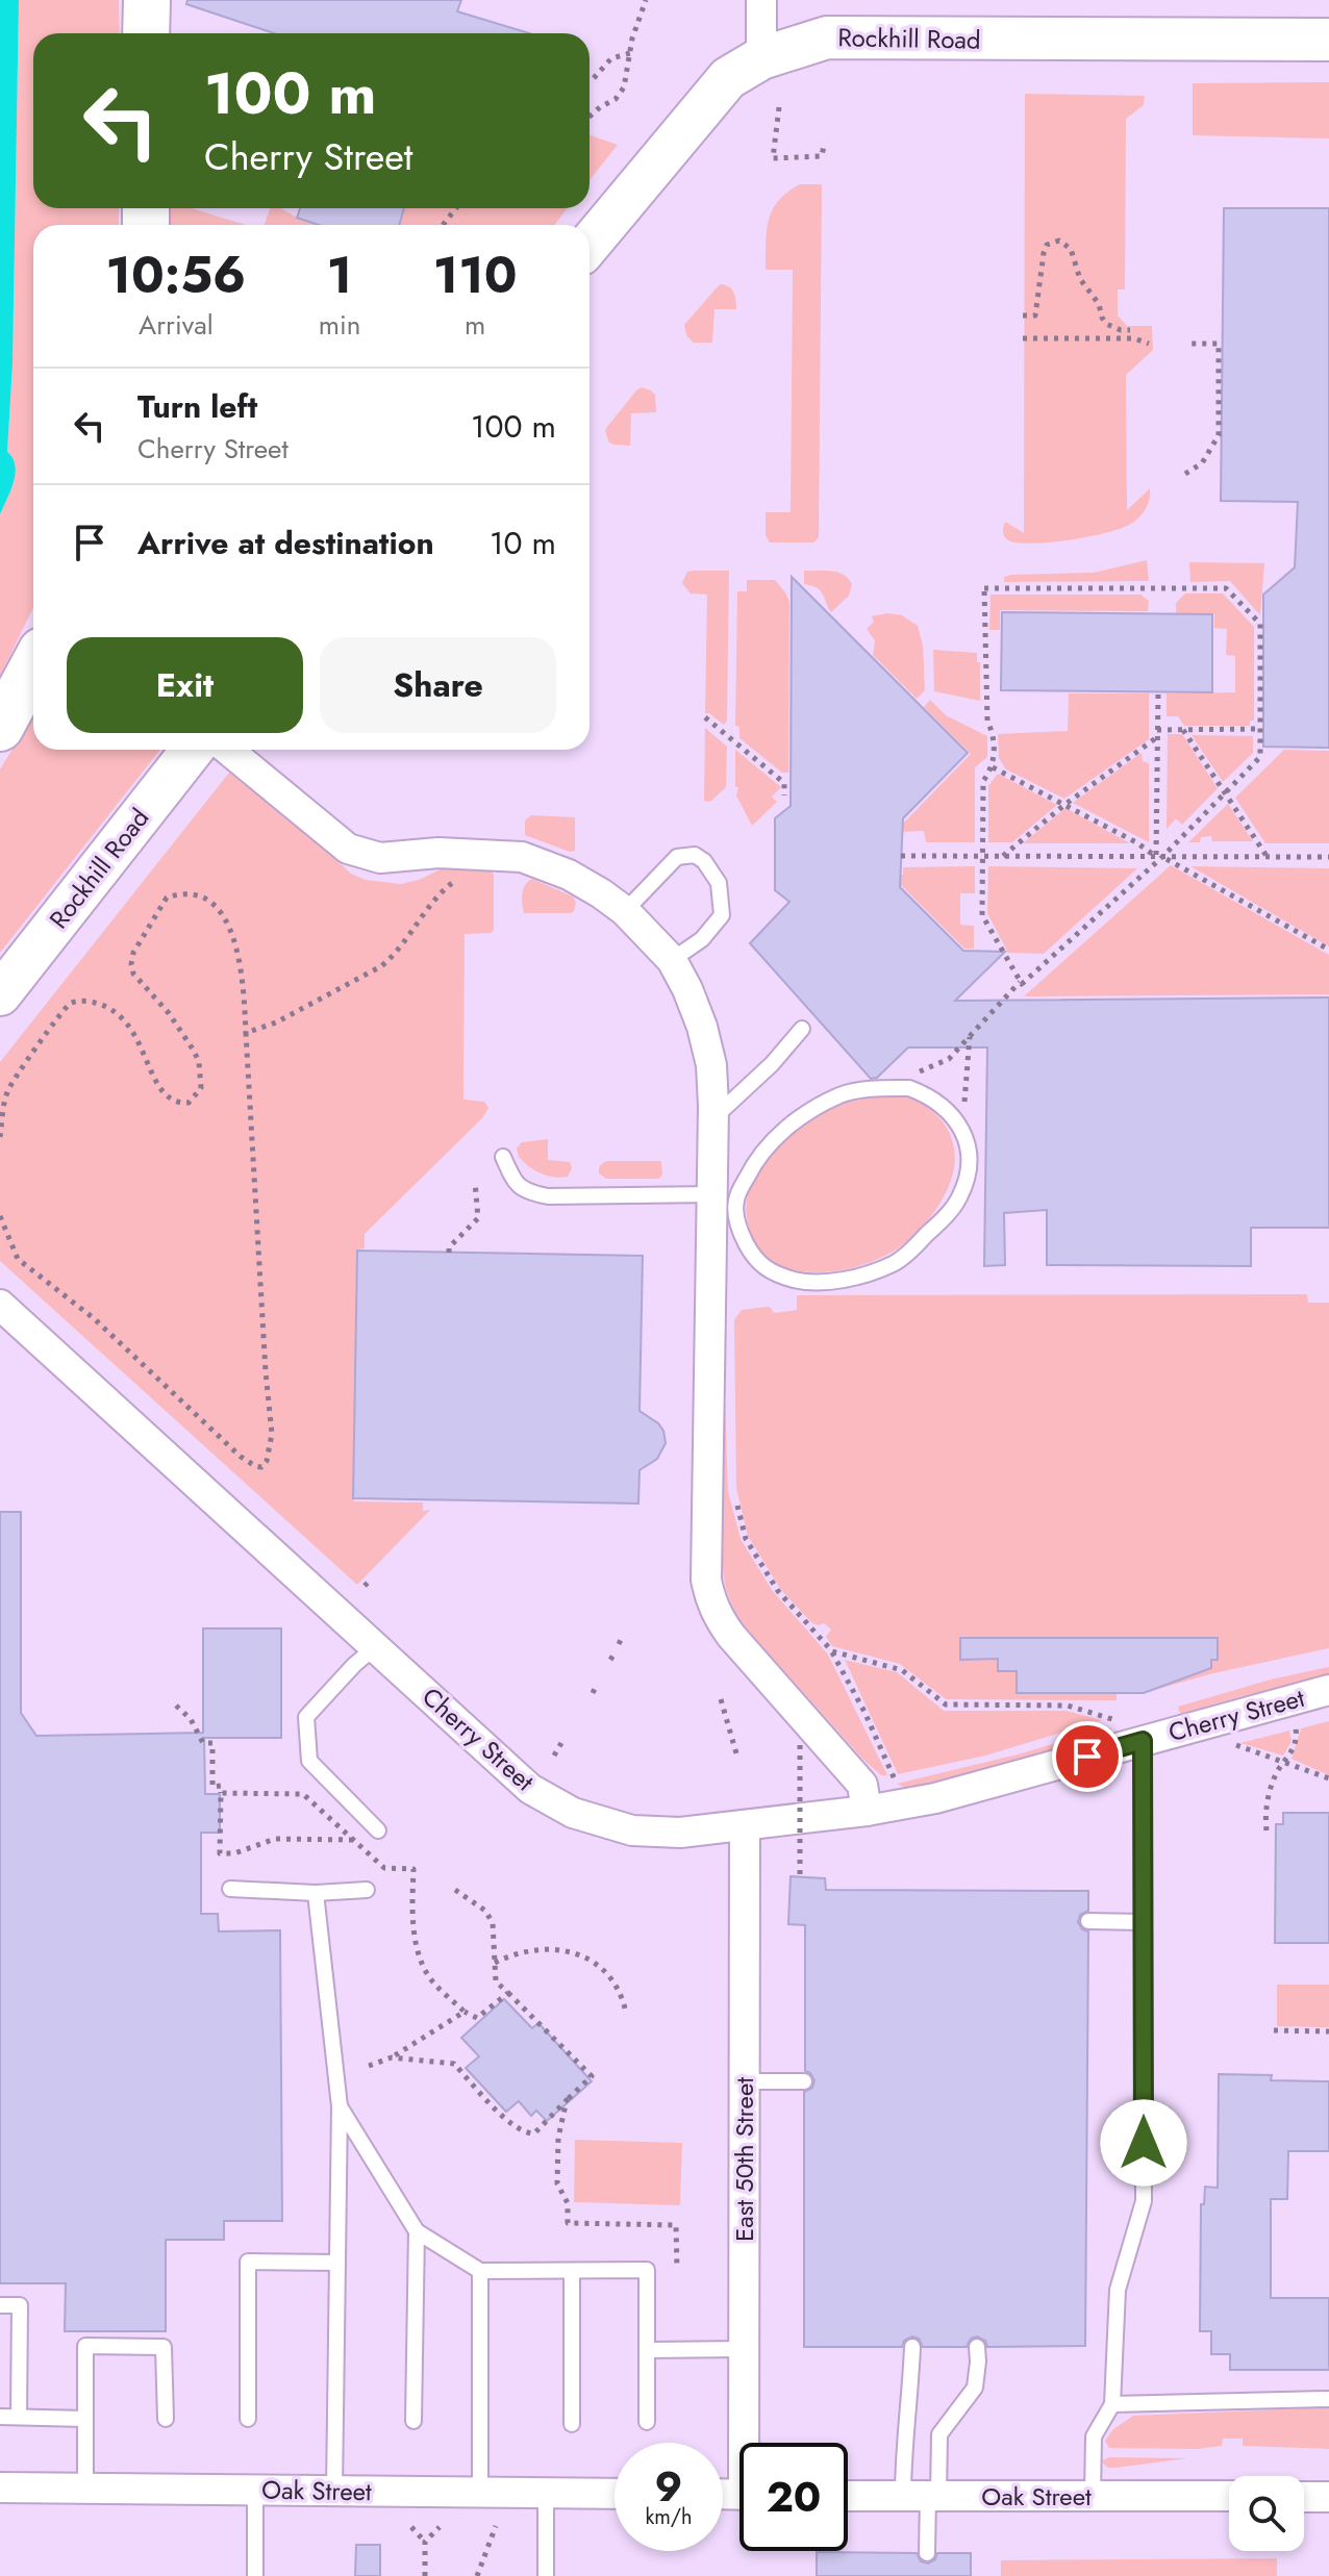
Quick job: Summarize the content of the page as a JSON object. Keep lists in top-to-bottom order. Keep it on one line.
{"streets":{"main road":["Rockhill Road"],"street":["Cherry Street","East 50th Street","Oak Street"]},"crossings":[["Cherry Street","East 50th Street"]],"page":{"turn":["100 m","Cherry Street"],"eta":["10:56","Arrival","1","min","110","m"],"list":[{"name":"Turn left","note":"Cherry Street","value":"100 m"},{"name":"Arrive at destination","value":"10 m"}],"buttons":["Exit","Share"],"speed":"9 km/h","limit":"20"}}
